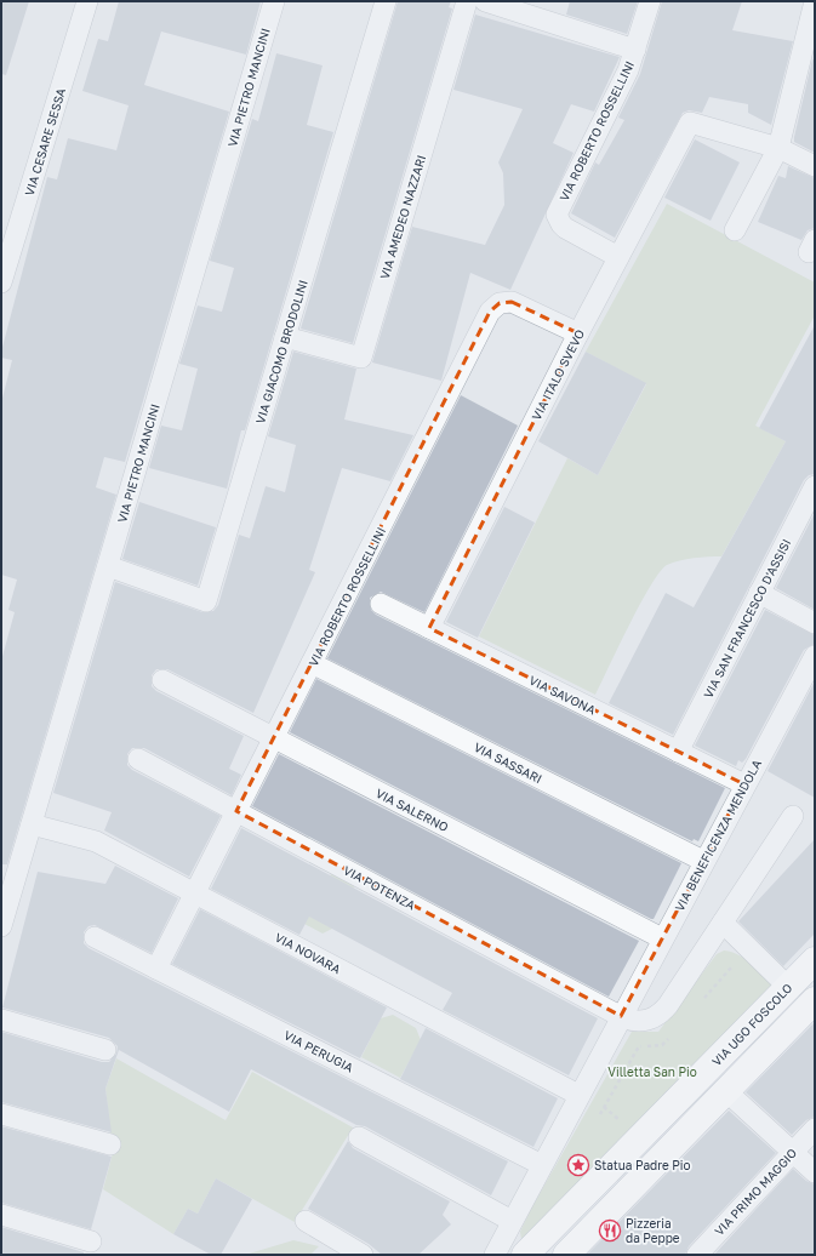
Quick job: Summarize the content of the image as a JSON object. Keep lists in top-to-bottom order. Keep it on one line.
{"streets":{"main road":["VIA UGO FOSCOLO"],"street":["VIA PIETRO MANCINI","VIA ROBERTO ROSSELLINI","VIA CESARE SESSA","VIA AMEDEO NAZZARI","VIA GIACOMO BRODOLINI","VIA ITALO SVEVO","VIA SAN FRANCESCO D'ASSISI","VIA SAVONA","VIA SASSARI","VIA SALERNO","VIA BENEFICENZA MENDOLA","VIA POTENZA","VIA NOVARA","VIA PERUGIA","VIA PRIMO MAGGIO"]},"crossings":[["VIA PIETRO MANCINI","VIA GIACOMO BRODOLINI"],["VIA PIETRO MANCINI","VIA NOVARA"],["VIA ROBERTO ROSSELLINI","VIA ITALO SVEVO"],["VIA ROBERTO ROSSELLINI","VIA SASSARI"],["VIA ROBERTO ROSSELLINI","VIA SALERNO"],["VIA ROBERTO ROSSELLINI","VIA POTENZA"],["VIA ROBERTO ROSSELLINI","VIA NOVARA"],["VIA ROBERTO ROSSELLINI","VIA PERUGIA"],["VIA AMEDEO NAZZARI","VIA GIACOMO BRODOLINI"],["VIA ITALO SVEVO","VIA SAVONA"],["VIA SAN FRANCESCO D'ASSISI","VIA SAVONA"],["VIA SAVONA","VIA BENEFICENZA MENDOLA"],["VIA SASSARI","VIA BENEFICENZA MENDOLA"],["VIA SALERNO","VIA BENEFICENZA MENDOLA"],["VIA BENEFICENZA MENDOLA","VIA POTENZA"],["VIA BENEFICENZA MENDOLA","VIA NOVARA"],["VIA BENEFICENZA MENDOLA","VIA PERUGIA"]],"parks":["Villetta San Pio"],"places":{"place":["Statua Padre Pio"],"restaurant":["Pizzeria da Peppe"]}}
